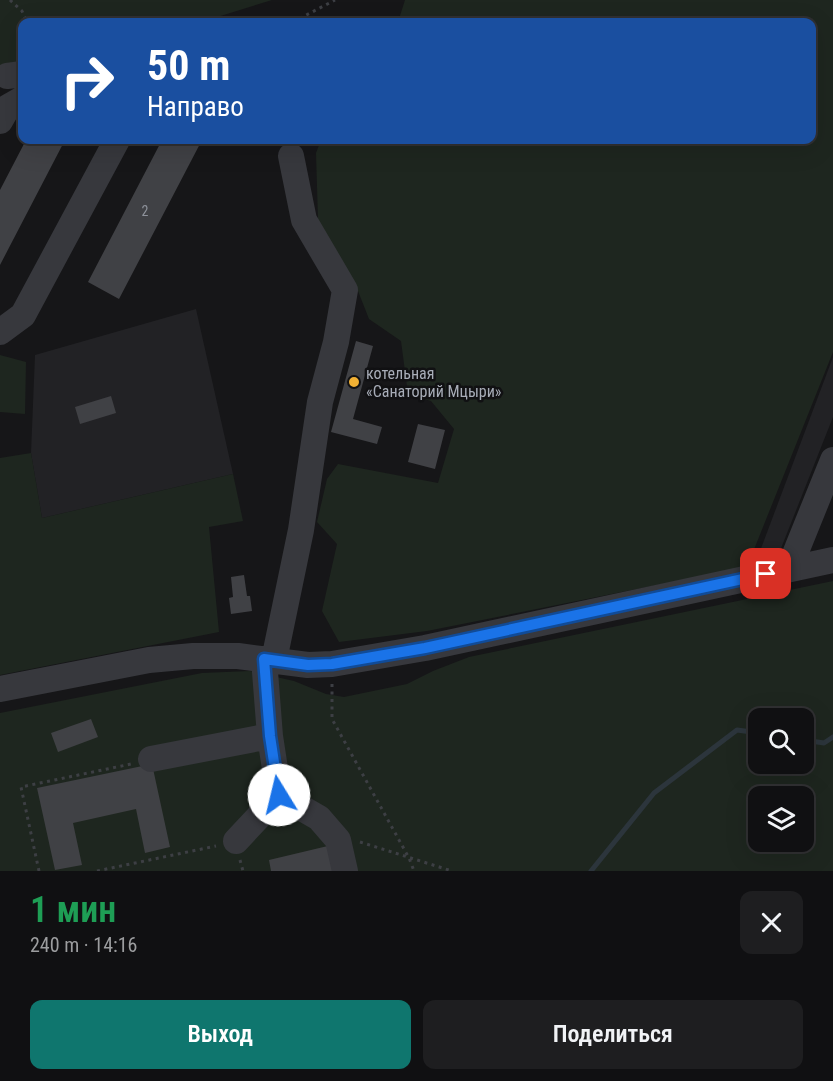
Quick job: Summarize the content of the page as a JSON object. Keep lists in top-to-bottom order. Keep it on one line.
{"places":["котельная «Санаторий Мцыри»"],"house_numbers":["2"],"page":{"turn":["50 m","Направо"],"heading":["1 мин","240 m · 14:16"],"buttons":["Выход","Поделиться"]}}
